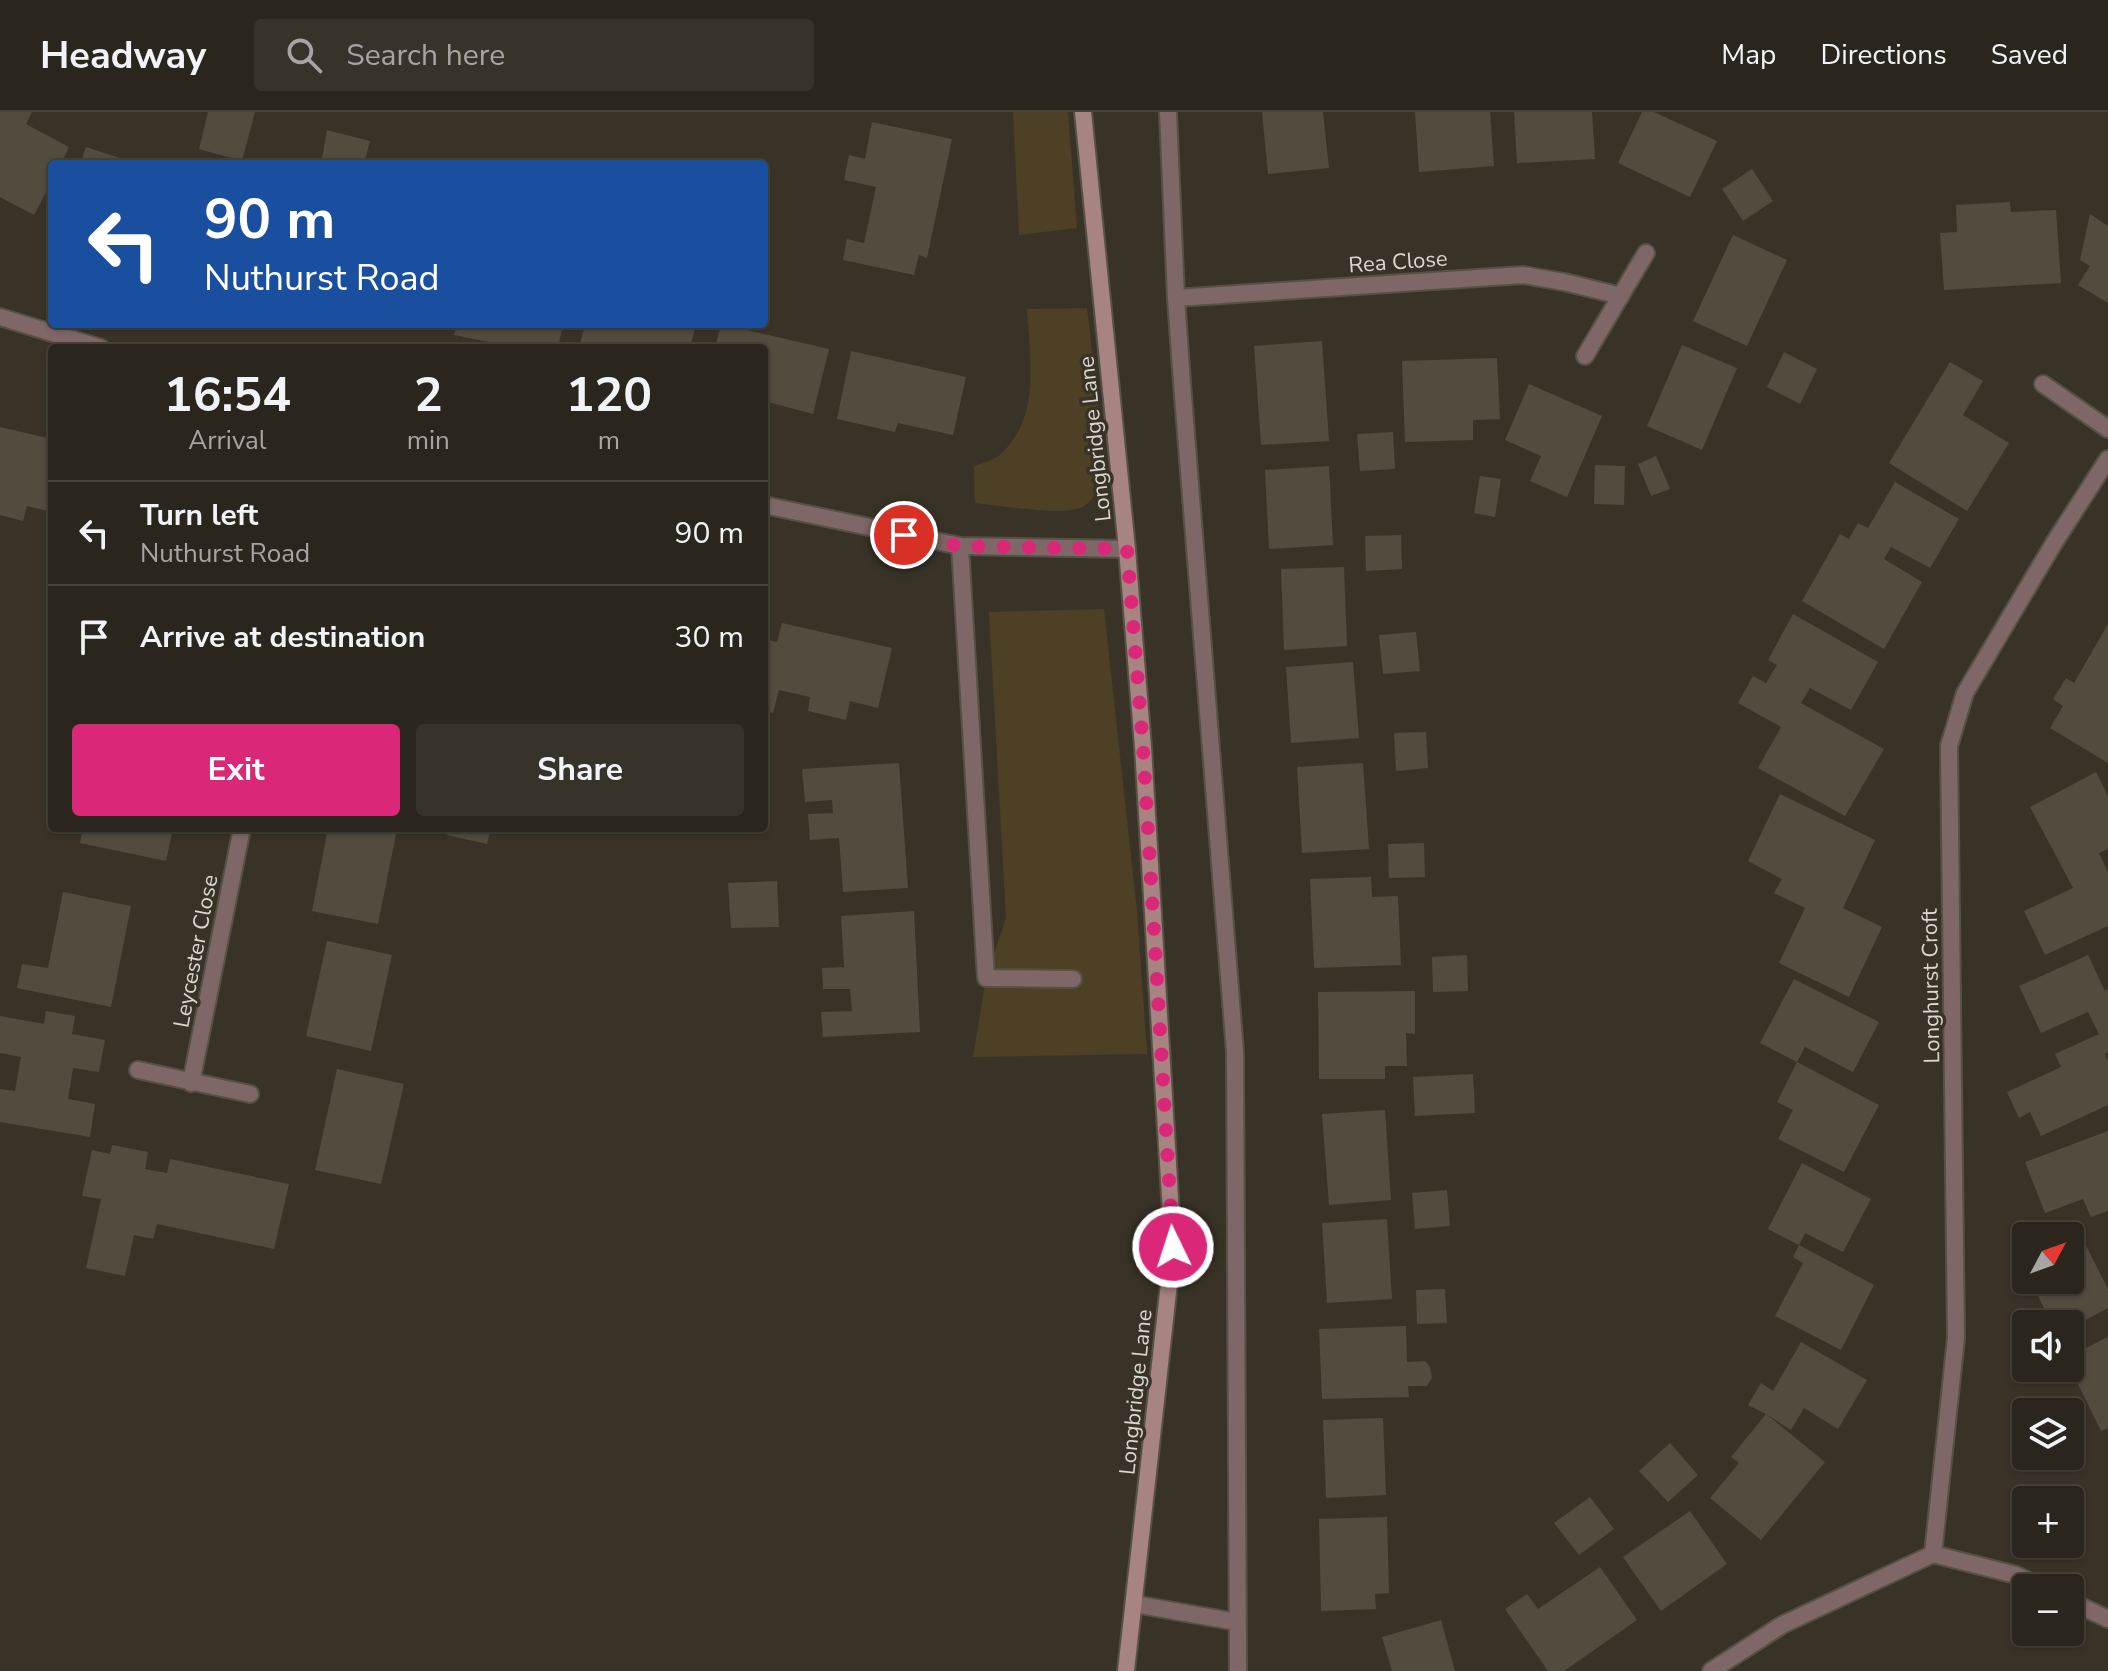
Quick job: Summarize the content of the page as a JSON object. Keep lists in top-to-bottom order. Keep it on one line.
{"streets":{"main road":["Longbridge Lane"],"street":["Rea Close","Leycester Close","Longhurst Croft"]},"north":"top right","page":{"header":"Headway","search":"Search here","nav":["Map","Directions","Saved"],"turn":["90 m","Nuthurst Road"],"eta":["16:54","Arrival","2","min","120","m"],"list":[{"name":"Turn left","note":"Nuthurst Road","value":"90 m"},{"name":"Arrive at destination","value":"30 m"}],"buttons":["Exit","Share"],"map_buttons":["+","−"]}}
